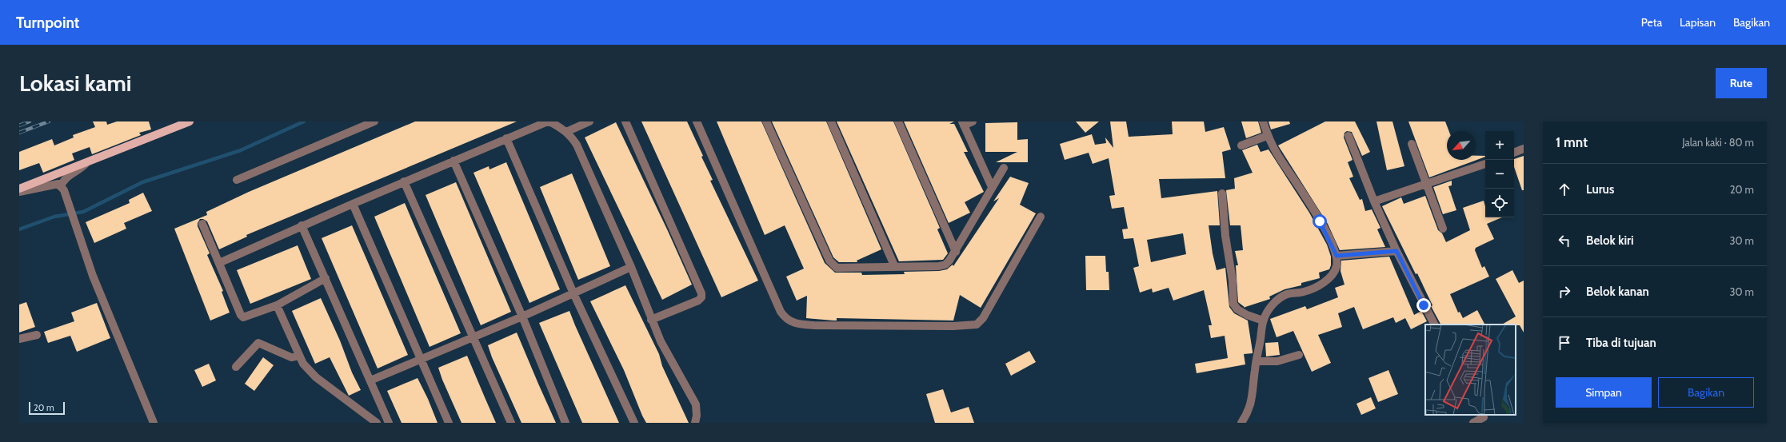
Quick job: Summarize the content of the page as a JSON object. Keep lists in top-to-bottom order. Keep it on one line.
{"scale_bar":"20 m","north":"bottom left","page":{"header":"Turnpoint","nav":["Peta","Lapisan","Bagikan"],"buttons":["Rute",["Simpan","Bagikan"]],"title":"Lokasi kami","heading":["1 mnt","Jalan kaki · 80 m"],"map_buttons":["+","−"],"list":[["Lurus","20 m"],["Belok kiri","30 m"],["Belok kanan","30 m"],"Tiba di tujuan"],"scale":"20 m"}}
